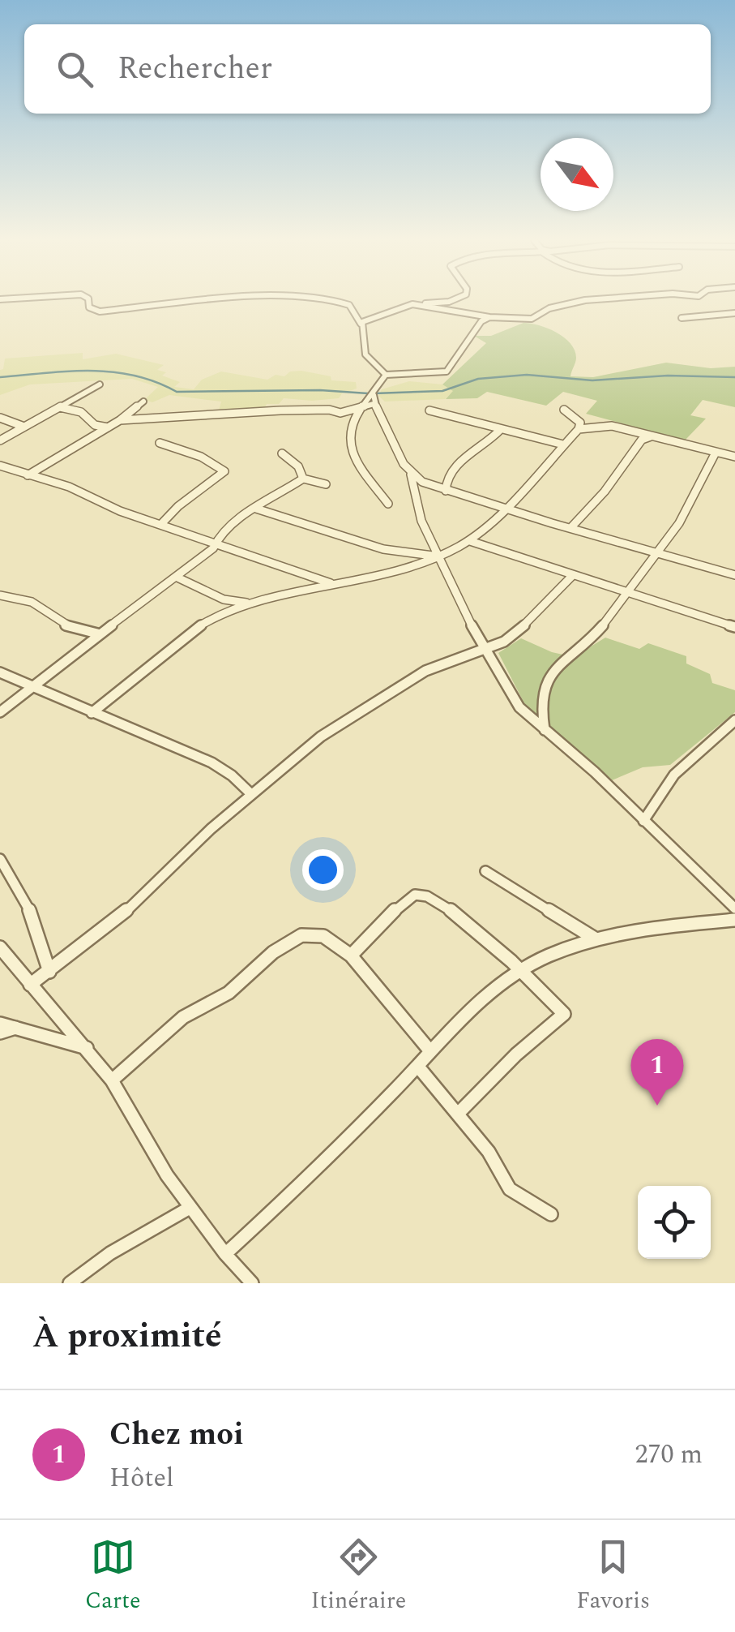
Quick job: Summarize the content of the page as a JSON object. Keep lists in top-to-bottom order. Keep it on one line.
{"north":"bottom right","page":{"search":"Rechercher","pins":"1","heading":"À proximité","list":[{"mark":"1","name":"Chez moi","note":"Hôtel","value":"270 m"}],"nav":["Carte","Itinéraire","Favoris"]}}
